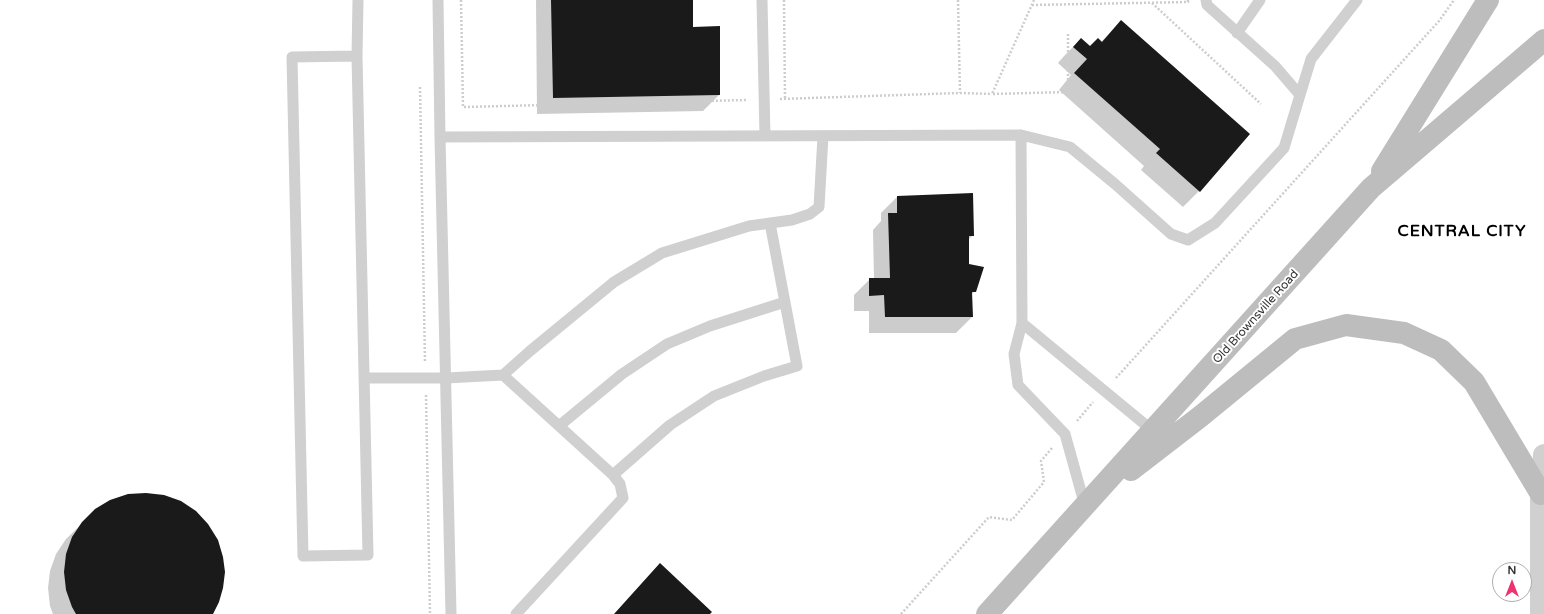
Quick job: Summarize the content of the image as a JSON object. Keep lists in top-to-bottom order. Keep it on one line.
{"streets":{"main road":["Old Brownsville Road"]},"districts":["CENTRAL CITY"],"north":"top"}
